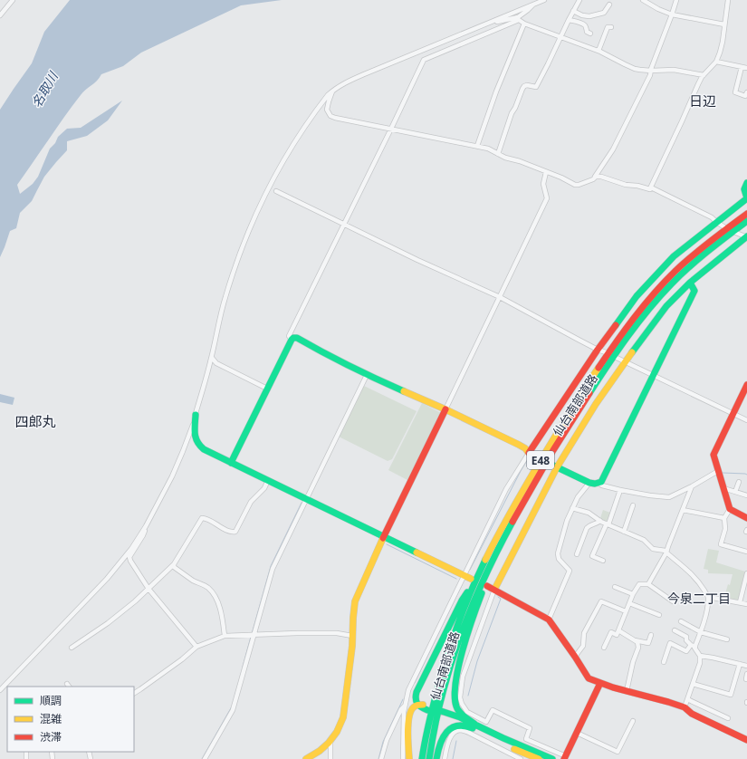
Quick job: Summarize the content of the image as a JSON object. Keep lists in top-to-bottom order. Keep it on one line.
{"streets":{"main road":["仙台南部道路","E48"]},"districts":["日辺","四郎丸","今泉二丁目"],"water":["名取川"],"legend":["順調","混雑","渋滞"]}
